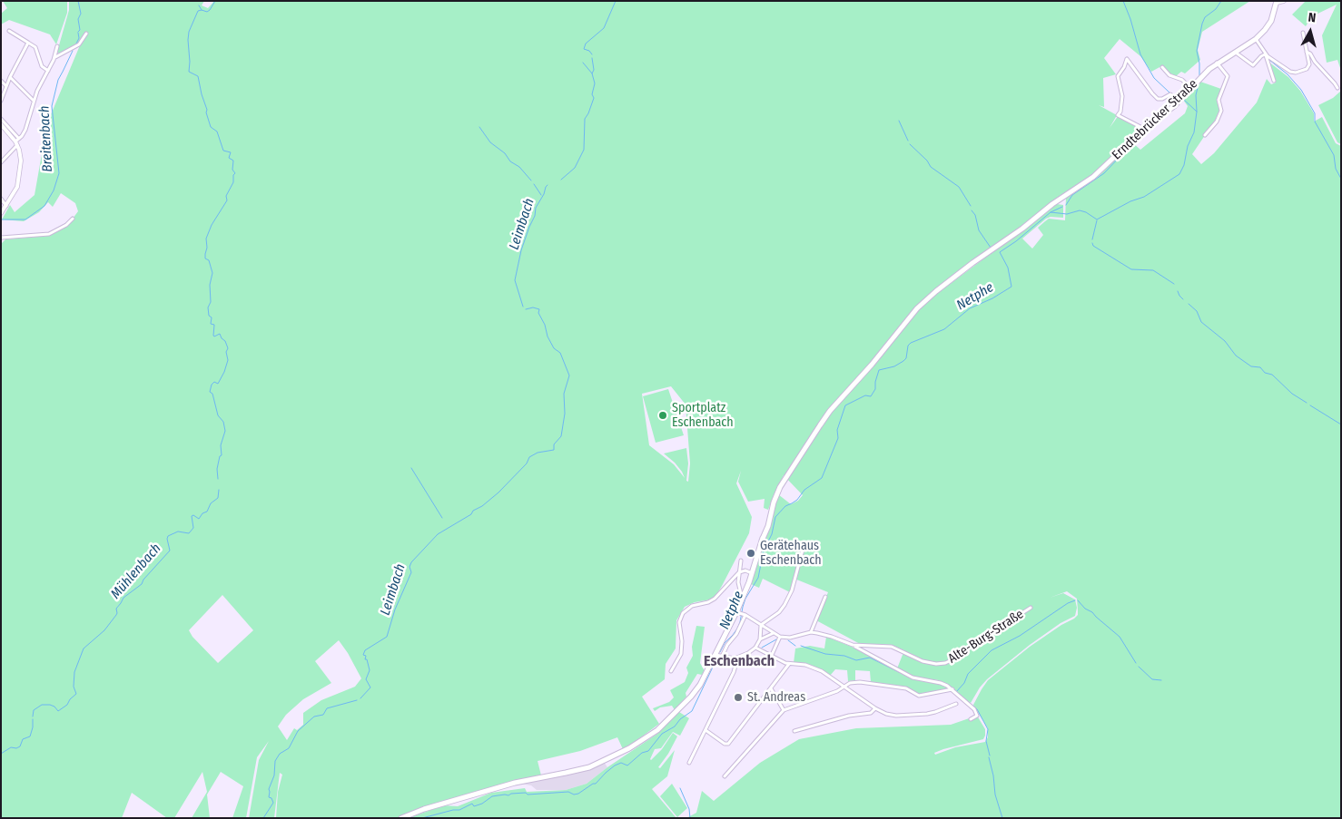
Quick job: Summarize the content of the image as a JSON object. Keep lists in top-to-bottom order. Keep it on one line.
{"streets":{"main road":["Erndtebrücker Straße"],"street":["Alte-Burg-Straße"]},"districts":["Eschenbach"],"water":["Breitenbach","Leimbach","Netphe","Mühlenbach"],"places":["Sportplatz Eschenbach","Gerätehaus Eschenbach","St. Andreas"],"north":"top"}
